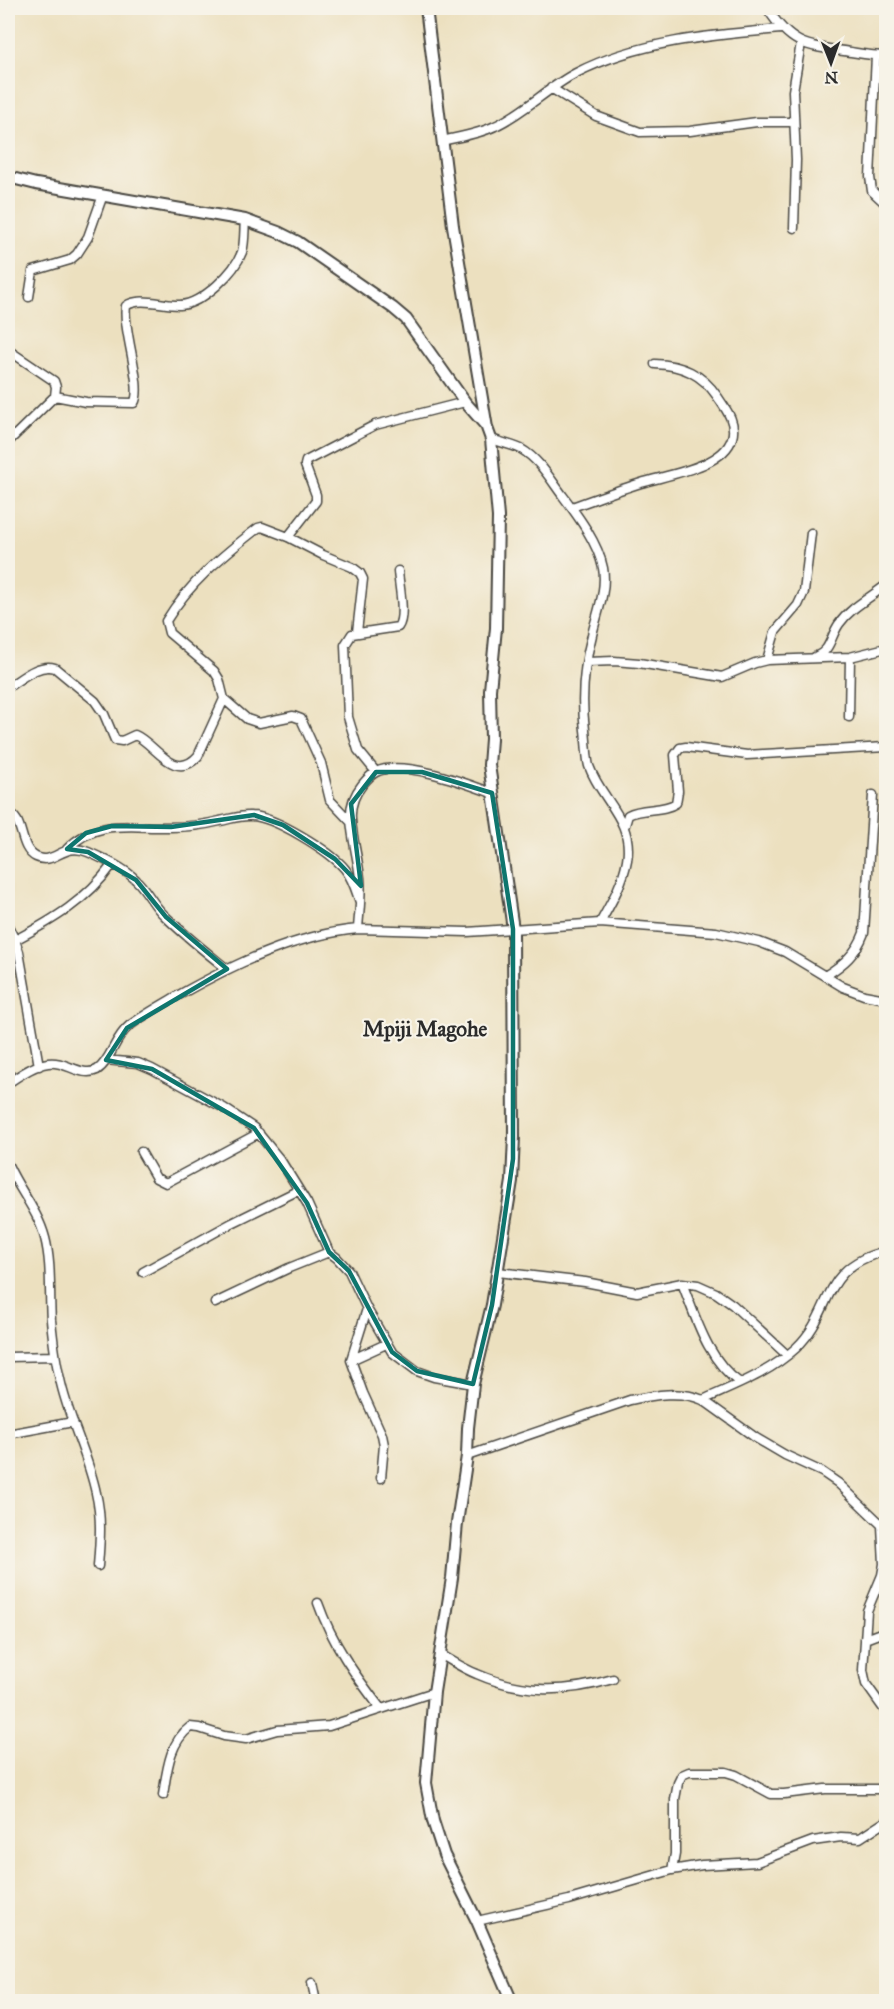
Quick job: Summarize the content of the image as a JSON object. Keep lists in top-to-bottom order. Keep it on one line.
{"districts":["Mpiji Magohe"],"north":"bottom"}
